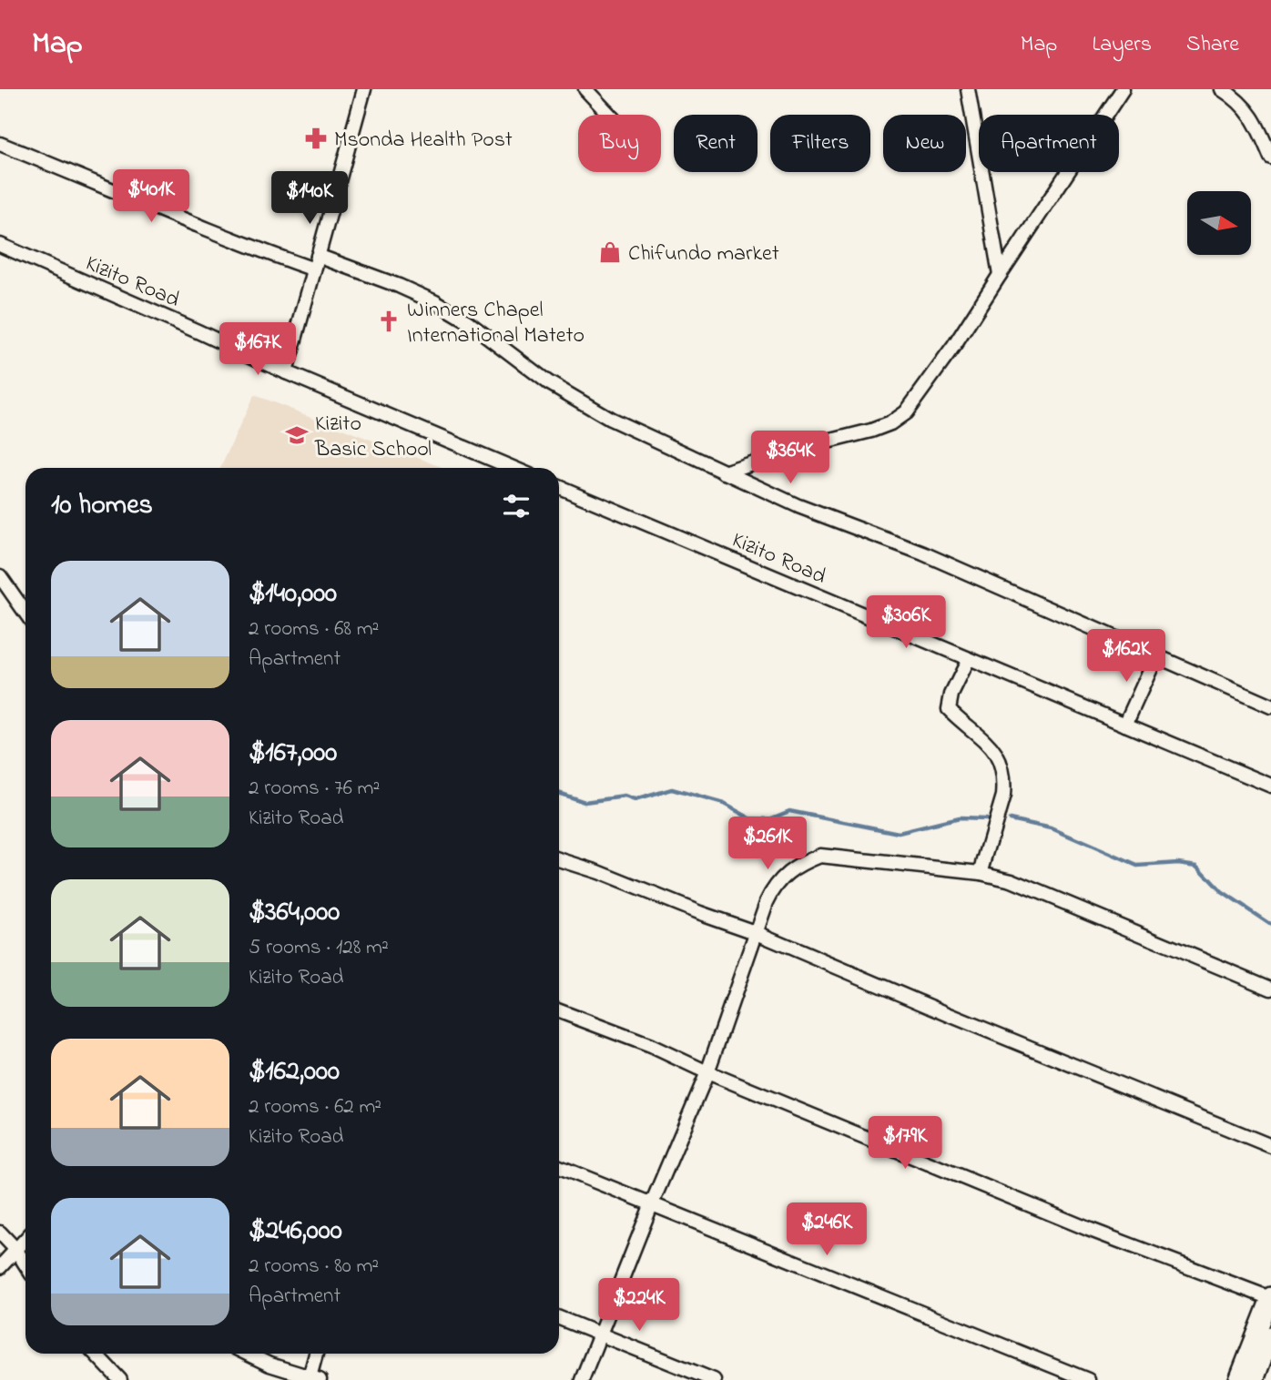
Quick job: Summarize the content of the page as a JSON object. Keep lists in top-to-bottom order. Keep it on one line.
{"streets":{"street":["Kizito Road"]},"places":{"pharmacy":["Msonda Health Post"],"shop":["Chifundo market"],"church":["Winners Chapel International Mateto"],"school or university":["Kizito Basic School"]},"north":"right","page":{"header":"Map","nav":["Map","Layers","Share"],"chip":["Buy","Rent","Filters","New","Apartment"],"price":["$401K","$140K","$167K","$364K","$306K","$162K","$261K","$179K","$246K","$224K"],"heading":"10 homes","list":[{"name":"$140,000","note":"2 rooms · 68 m² · Apartment"},{"name":"$167,000","note":"2 rooms · 76 m² · Kizito Road"},{"name":"$364,000","note":"5 rooms · 128 m² · Kizito Road"},{"name":"$162,000","note":"2 rooms · 62 m² · Kizito Road"},{"name":"$246,000","note":"2 rooms · 80 m² · Apartment"}]}}
